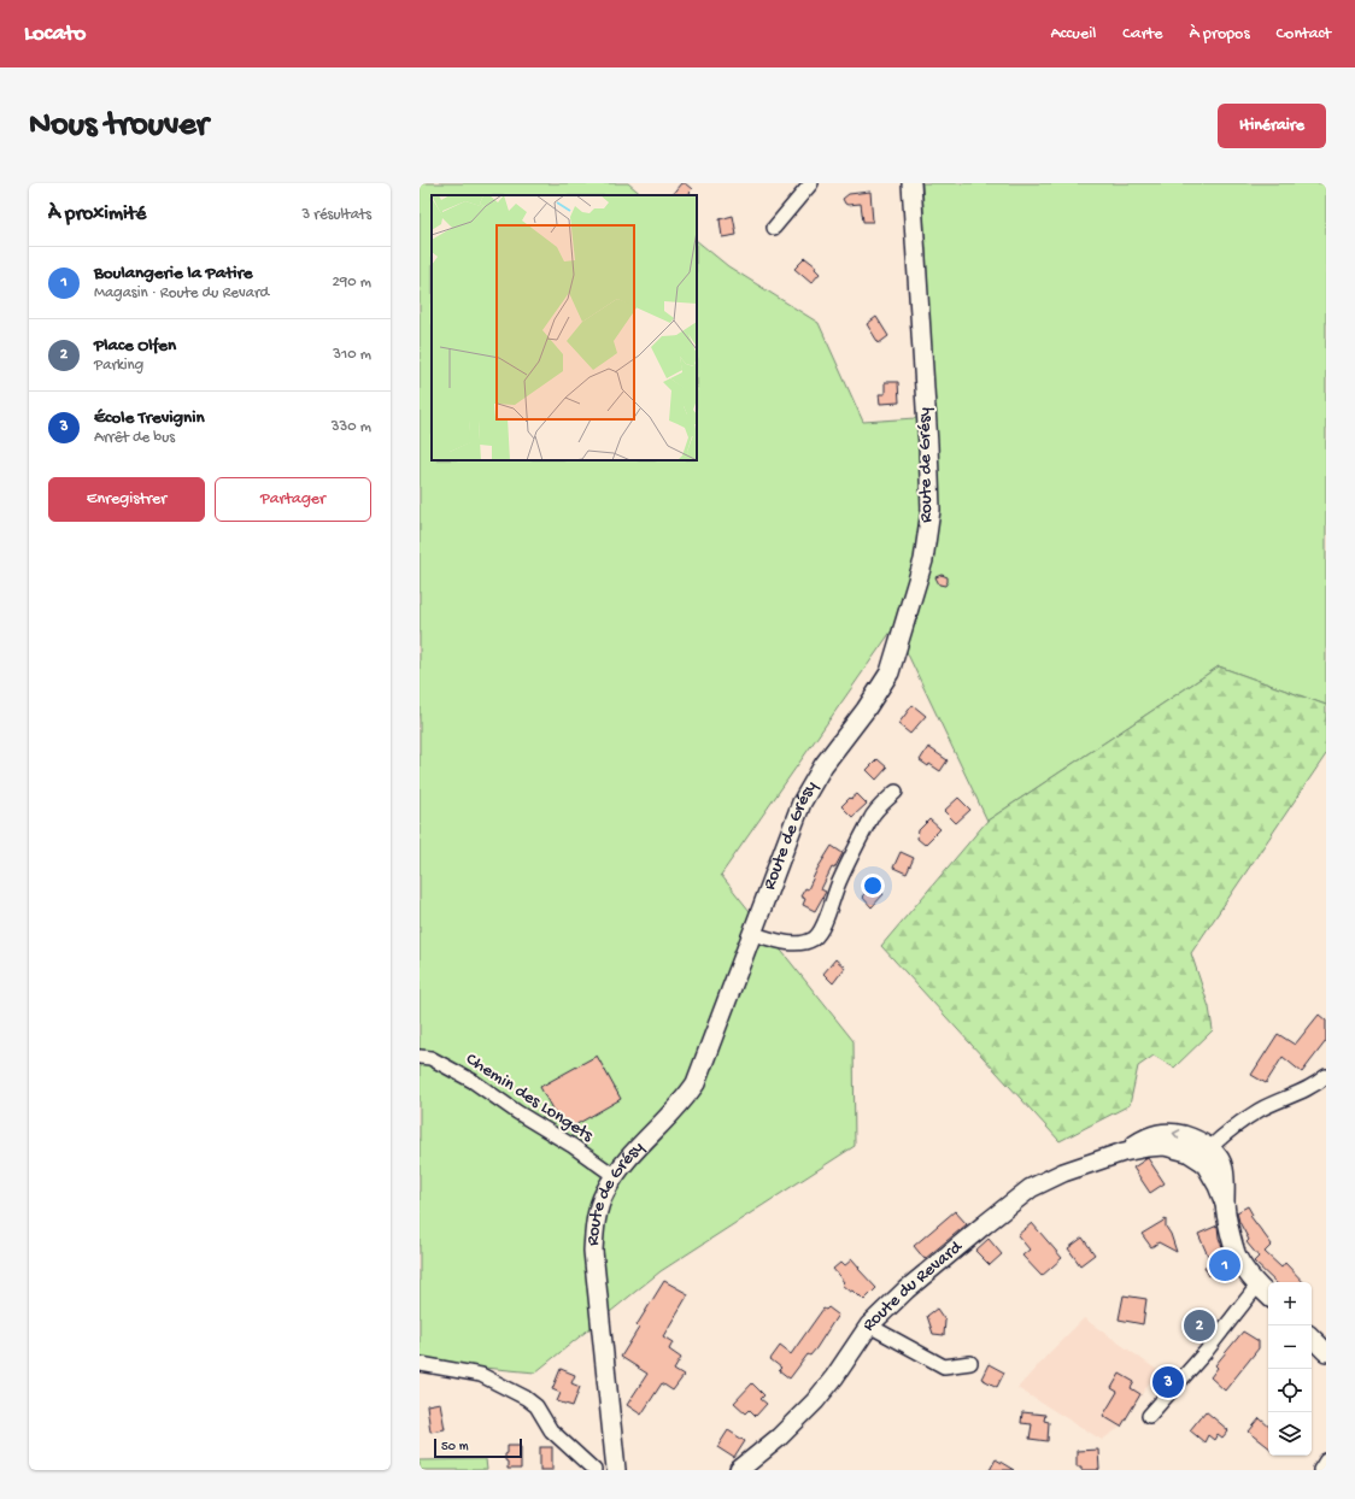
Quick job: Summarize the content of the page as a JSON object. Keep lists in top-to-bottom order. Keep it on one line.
{"streets":{"main road":["Route de Grésy","Route du Revard"],"street":["Chemin des Longets"]},"crossings":[["Route de Grésy","Chemin des Longets"]],"scale_bar":"50 m","page":{"header":"Locato","nav":["Accueil","Carte","À propos","Contact"],"buttons":["Itinéraire",["Enregistrer","Partager"]],"title":"Nous trouver","heading":["À proximité","3 résultats"],"list":[{"mark":"1","name":"Boulangerie la Patire","note":"Magasin · Route du Revard","value":"290 m"},{"mark":"2","name":"Place Olfen","note":"Parking","value":"310 m"},{"mark":"3","name":"École Trevignin","note":"Arrêt de bus","value":"330 m"}],"pins":["1","2","3"],"map_buttons":["+","−"],"scale":"50 m"}}
